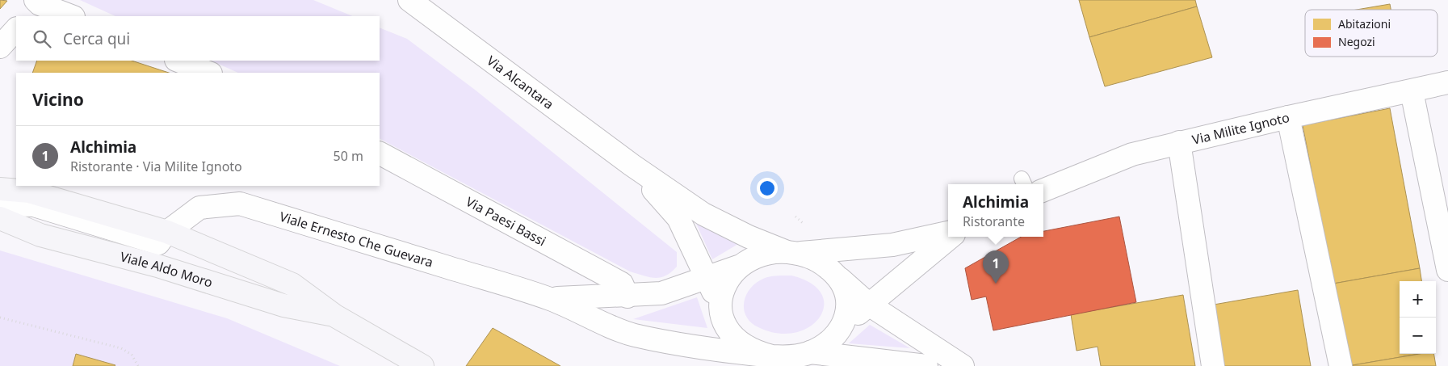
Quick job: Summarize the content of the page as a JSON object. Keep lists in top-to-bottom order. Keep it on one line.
{"streets":{"main road":["Viale Aldo Moro"],"street":["Via Alcantara","Via Milite Ignoto","Via Paesi Bassi","Viale Ernesto Che Guevara"]},"crossings":[["Viale Ernesto Che Guevara","Viale Aldo Moro"]],"legend":["Abitazioni","Negozi"],"page":{"search":"Cerca qui","heading":"Vicino","list":[{"mark":"1","name":"Alchimia","note":"Ristorante · Via Milite Ignoto","value":"50 m"}],"popup":["Alchimia","Ristorante"],"pins":"1","map_buttons":["+","−"]}}
